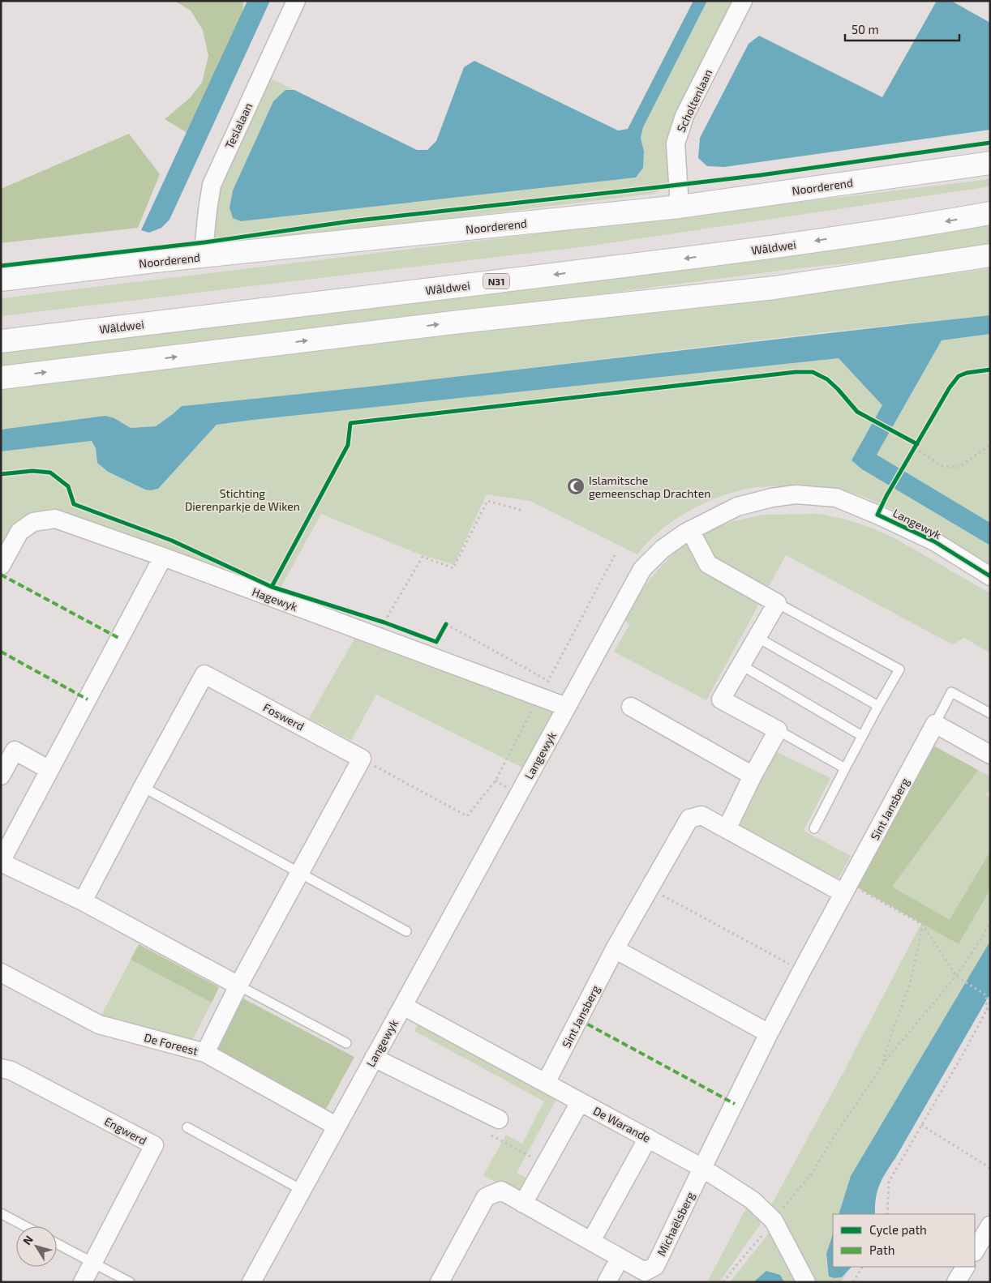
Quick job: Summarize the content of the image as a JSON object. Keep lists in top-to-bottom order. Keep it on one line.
{"streets":{"main road":["Noorderend","Wâldwei","N31"],"street":["Scholtenlaan","Teslalaan","Langewyk","Hagewyk","Foswerd","Sint Jansberg","De Foreest","De Warande","Engwerd","Michaëlsberg"]},"crossings":[["Scholtenlaan","Noorderend"],["Teslalaan","Noorderend"],["Langewyk","Hagewyk"],["Langewyk","De Foreest"],["Langewyk","De Warande"],["Sint Jansberg","De Warande"],["Sint Jansberg","Michaëlsberg"],["De Warande","Michaëlsberg"]],"parks":["Stichting Dierenparkje de Wiken"],"places":{"mosque":["Islamitsche gemeenschap Drachten"]},"legend":["Cycle path","Path"],"scale_bar":"50 m","north":"top left"}
